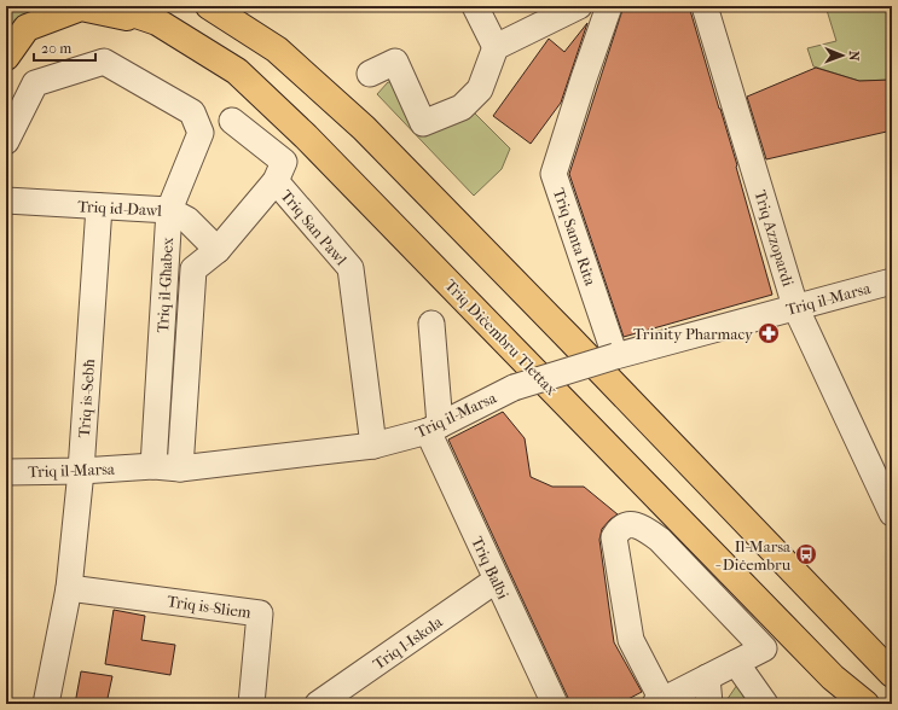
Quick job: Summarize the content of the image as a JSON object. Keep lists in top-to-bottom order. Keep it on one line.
{"streets":{"highway":["Triq Diċembru Tlettax"],"street":["Triq id-Dawl","Triq San Pawl","Triq Santa Rita","Triq Azzopardi","Triq il-Għabex","Triq il-Marsa","Triq is-Sebħ","Triq Balbi","Triq is-Sliem","Triq l-Iskola"]},"crossings":[["Triq id-Dawl","Triq il-Għabex"],["Triq id-Dawl","Triq is-Sebħ"],["Triq San Pawl","Triq il-Għabex"],["Triq San Pawl","Triq il-Marsa"],["Triq Santa Rita","Triq il-Marsa"],["Triq Azzopardi","Triq il-Marsa"],["Triq il-Għabex","Triq il-Marsa"],["Triq il-Marsa","Triq is-Sebħ"],["Triq il-Marsa","Triq Balbi"],["Triq is-Sebħ","Triq is-Sliem"],["Triq Balbi","Triq l-Iskola"]],"places":{"pharmacy":["Trinity Pharmacy"],"bus stop":["Il-Marsa - Diċembru"]},"scale_bar":"20 m","north":"right"}
